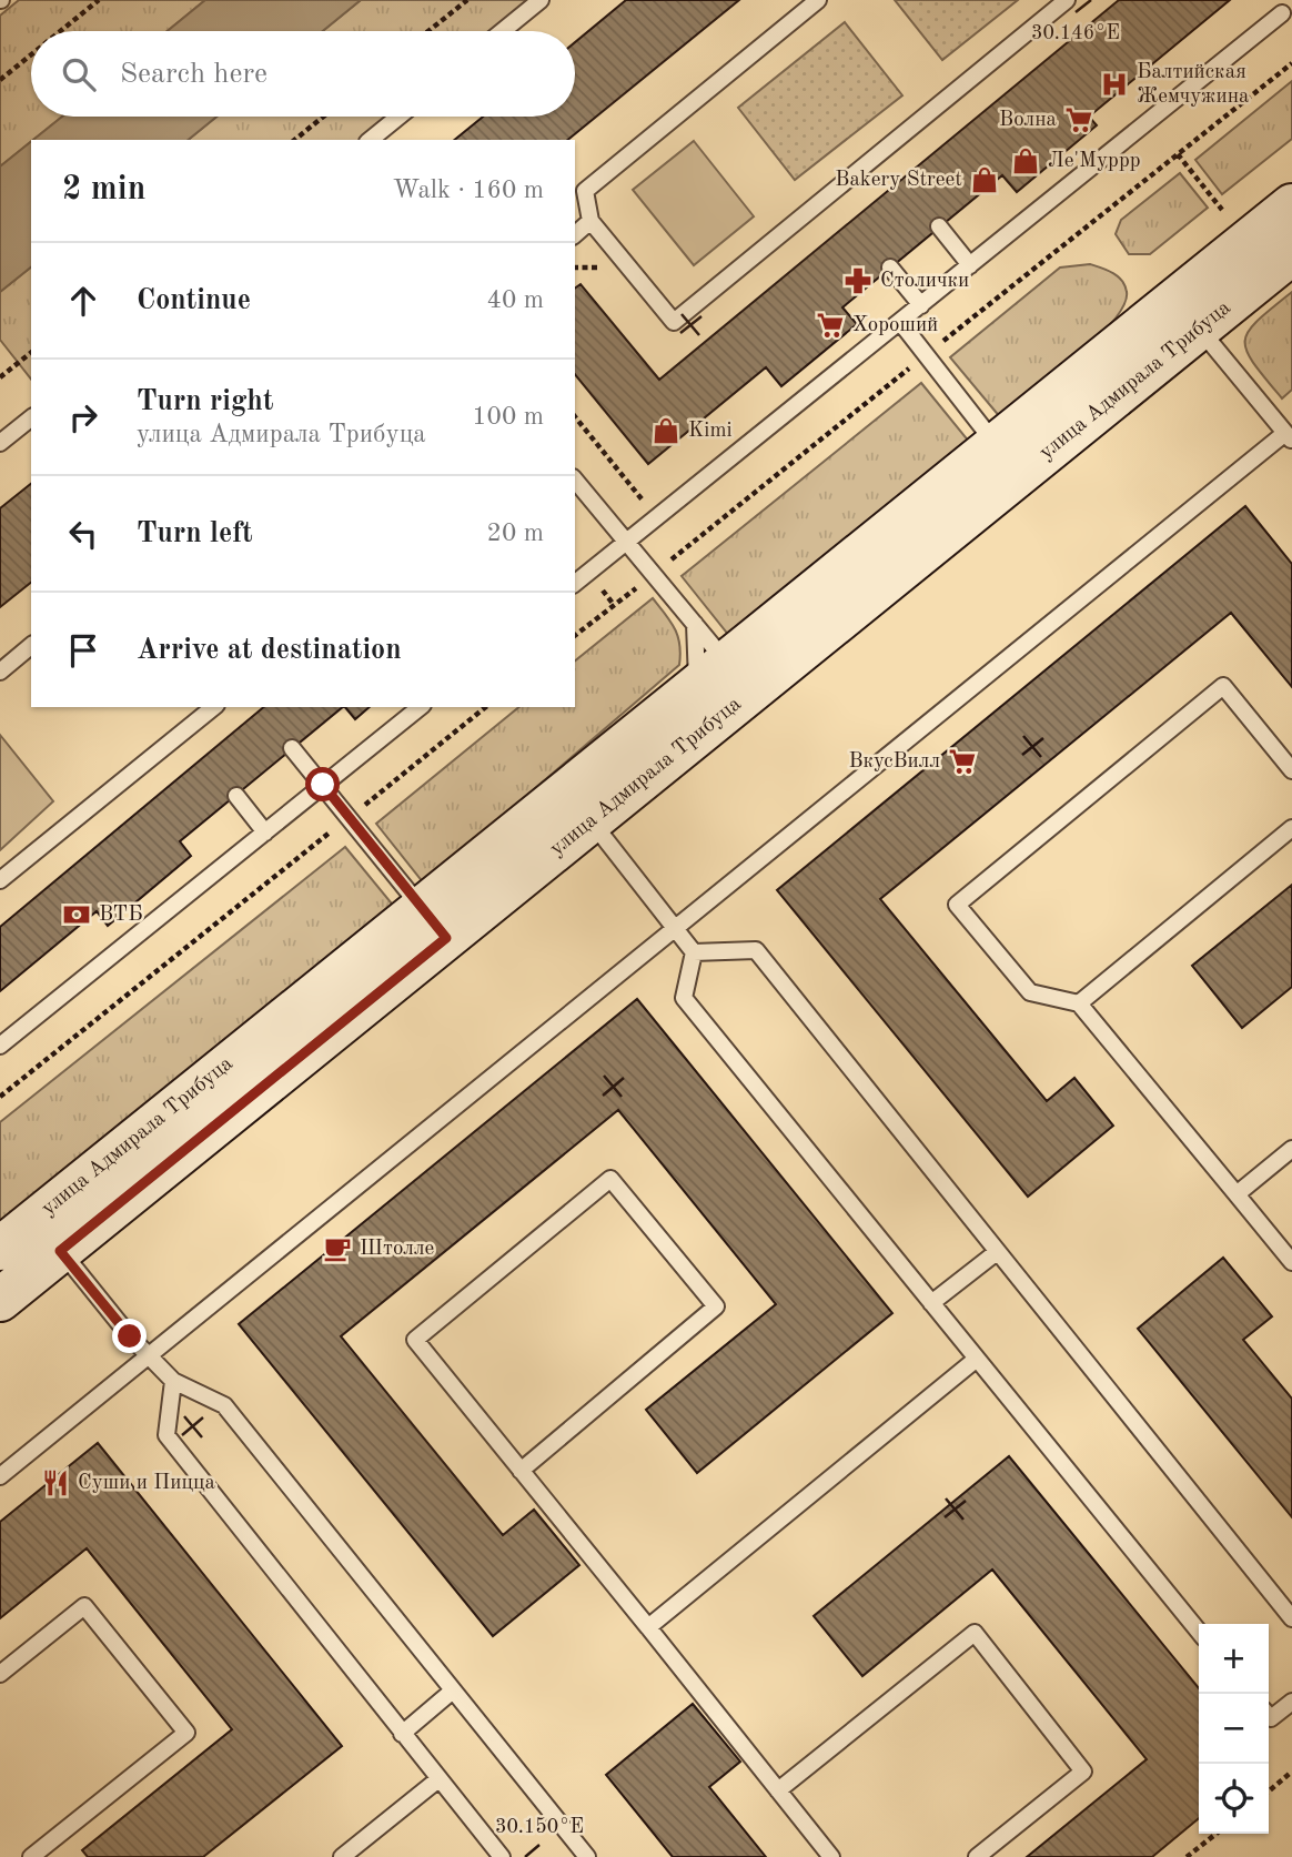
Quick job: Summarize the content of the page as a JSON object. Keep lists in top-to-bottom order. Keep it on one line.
{"streets":{"street":["улица Адмирала Трибуца"]},"places":{"hospital":["Балтийская Жемчужина"],"supermarket":["Волна","Хороший","ВкусВилл"],"shop":["Ле'Муррр","Bakery Street","Kimi"],"pharmacy":["Столички"],"bank":["ВТБ"],"cafe":["Штолле"],"restaurant":["Суши и Пицца"]},"page":{"search":"Search here","heading":["2 min","Walk · 160 m"],"list":[["Continue","40 m"],["Turn right","улица Адмирала Трибуца","100 m"],["Turn left","20 m"],"Arrive at destination"],"map_buttons":["+","−"]},"coordinates":["30.146°E","30.150°E"]}
